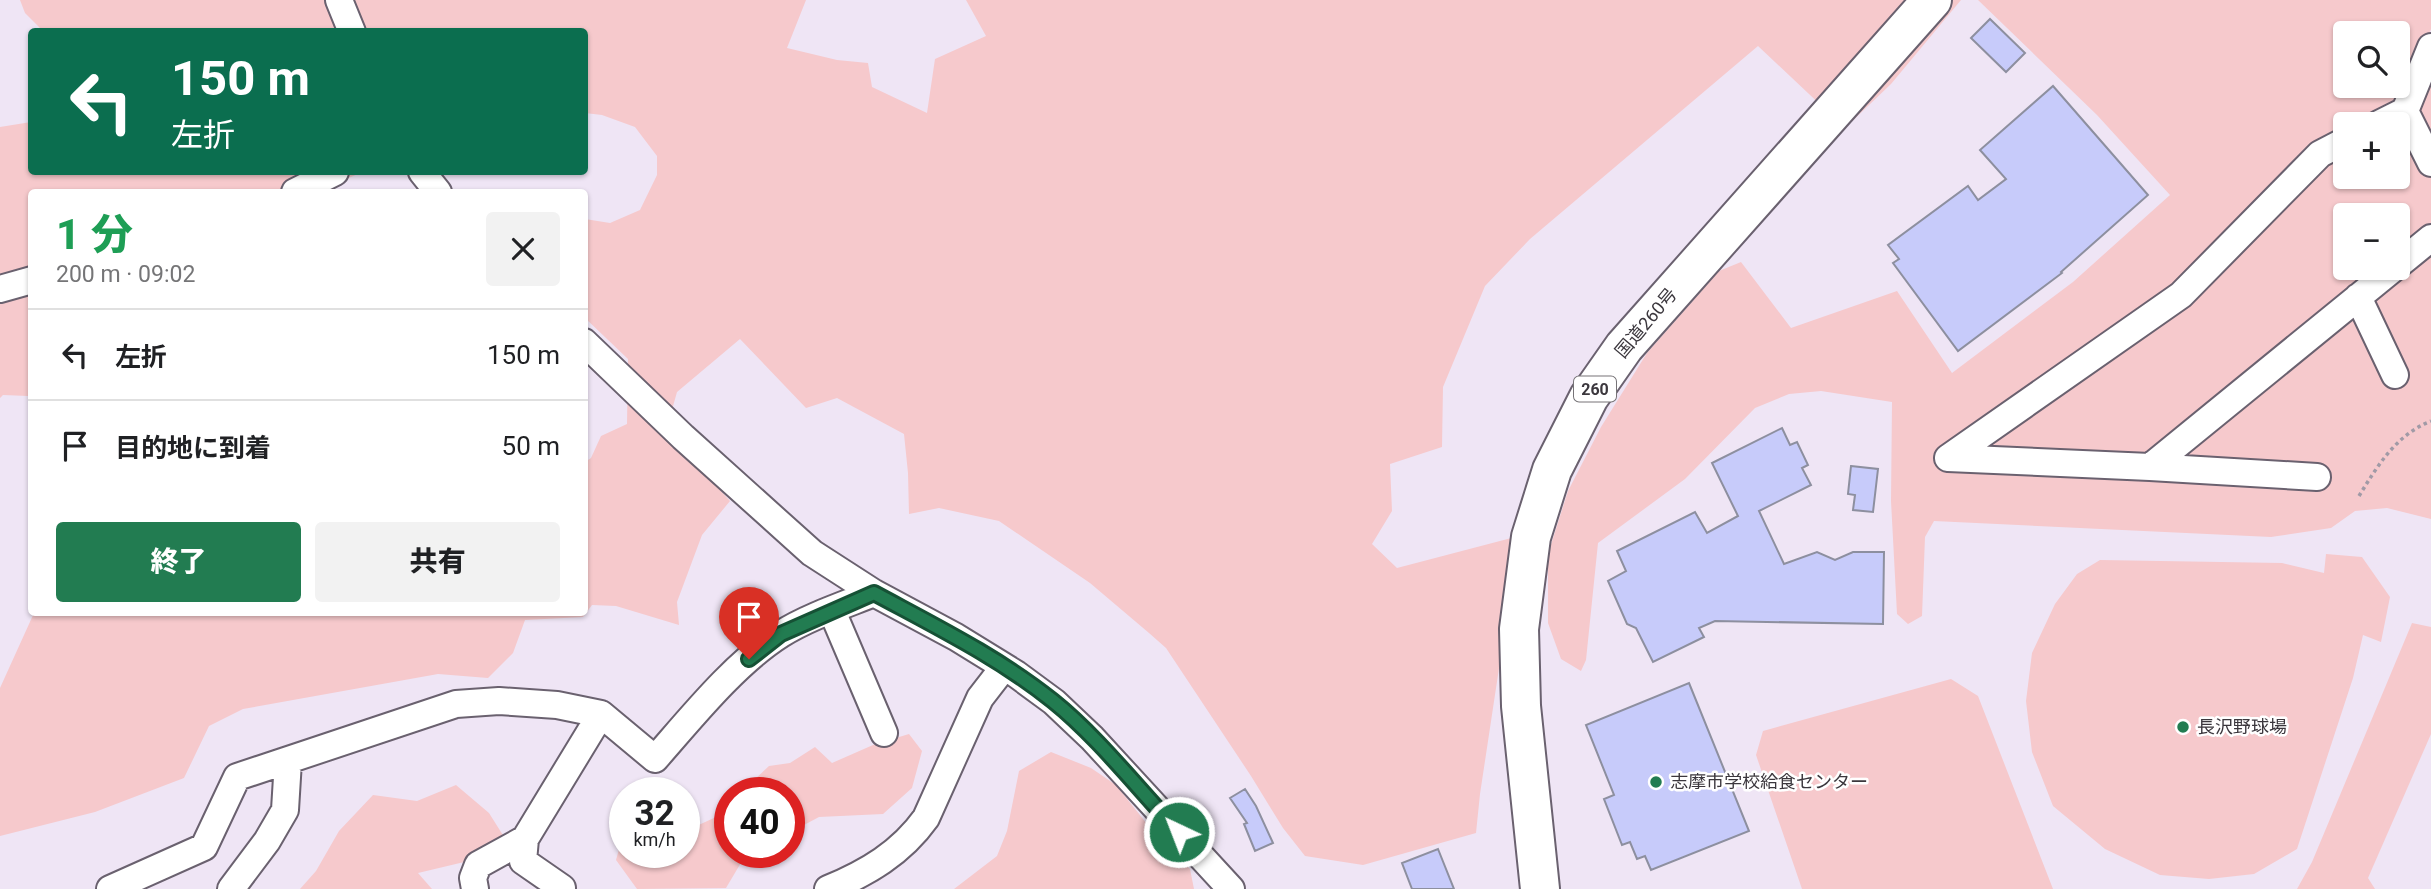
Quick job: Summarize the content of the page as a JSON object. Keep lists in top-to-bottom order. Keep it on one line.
{"streets":{"highway":["国道260号","260"]},"places":["長沢野球場","志摩市学校給食センター"],"page":{"map_buttons":["+","−"],"turn":["150 m","左折"],"heading":["1 分","200 m · 09:02"],"list":[{"name":"左折","value":"150 m"},{"name":"目的地に到着","value":"50 m"}],"buttons":["終了","共有"],"speed":"32 km/h","limit":"40"}}
